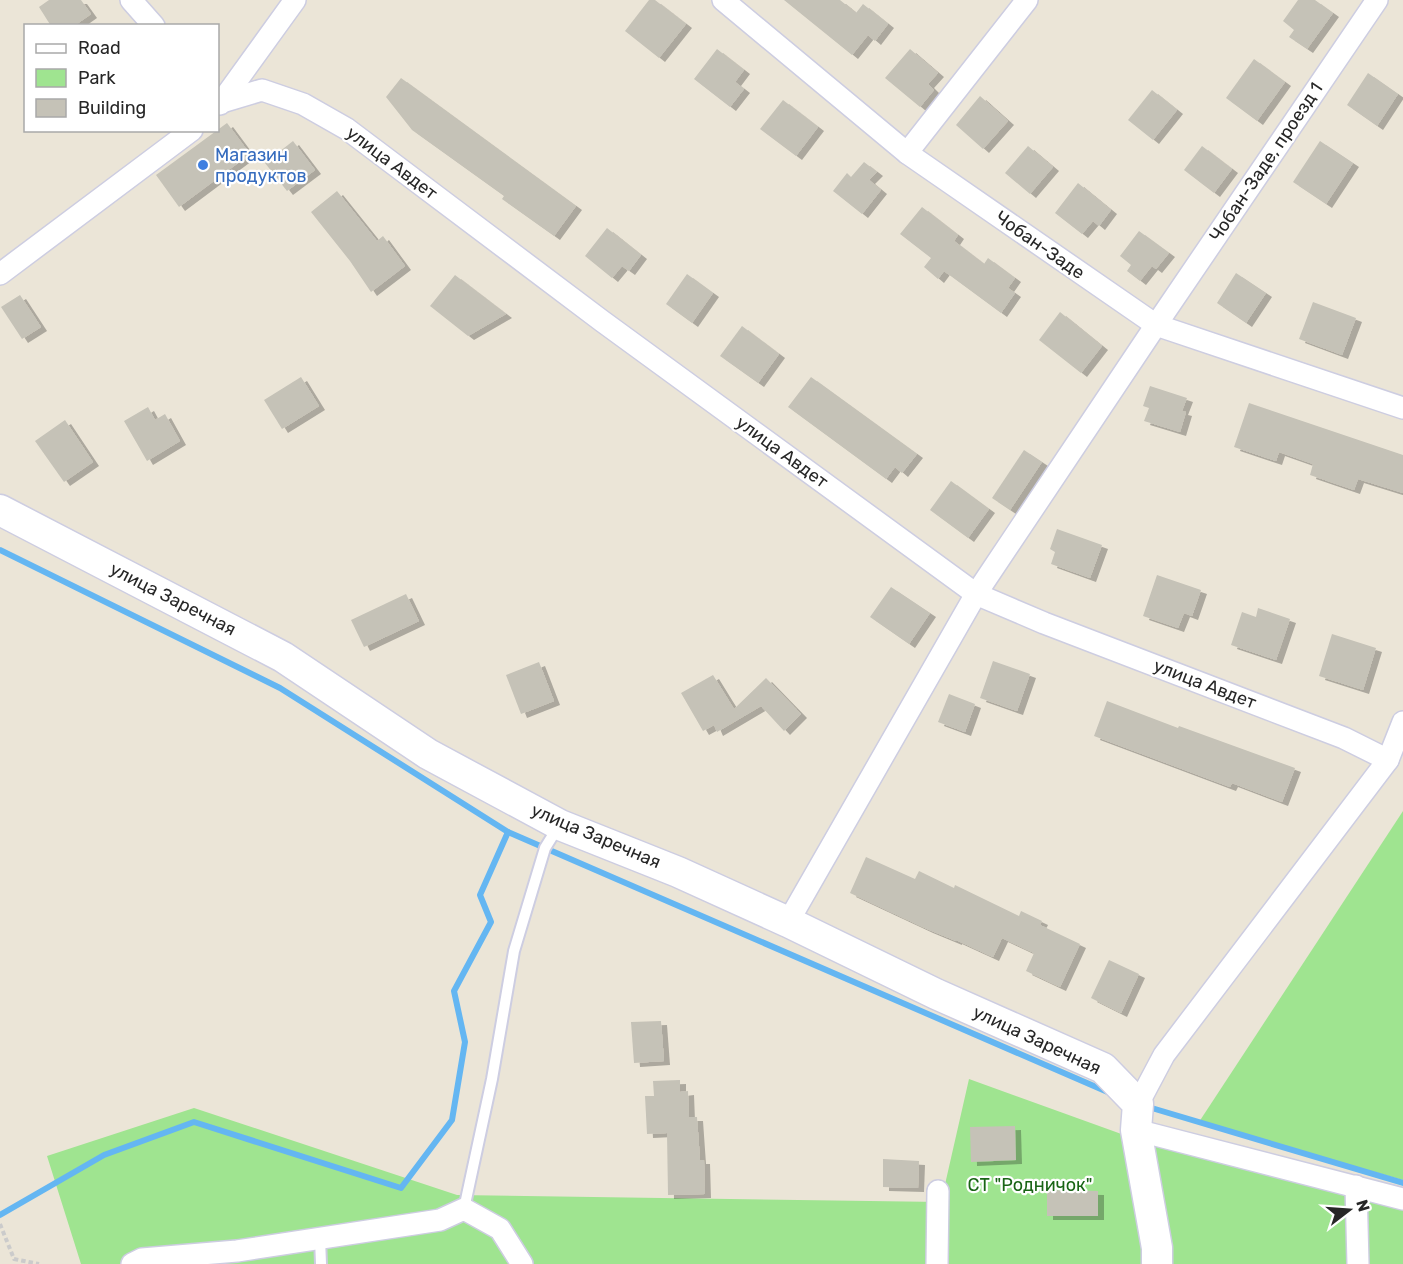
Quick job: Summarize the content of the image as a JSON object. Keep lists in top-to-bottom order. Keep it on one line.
{"streets":{"street":["Чобан-Заде, проезд 1","улица Авдет","Чобан-Заде","улица Заречная"]},"crossings":[["Чобан-Заде, проезд 1","улица Авдет"],["Чобан-Заде, проезд 1","Чобан-Заде"],["Чобан-Заде, проезд 1","улица Заречная"]],"parks":["СТ \"Родничок\""],"places":["Магазин продуктов"],"legend":["Road","Park","Building"],"north":"right"}
